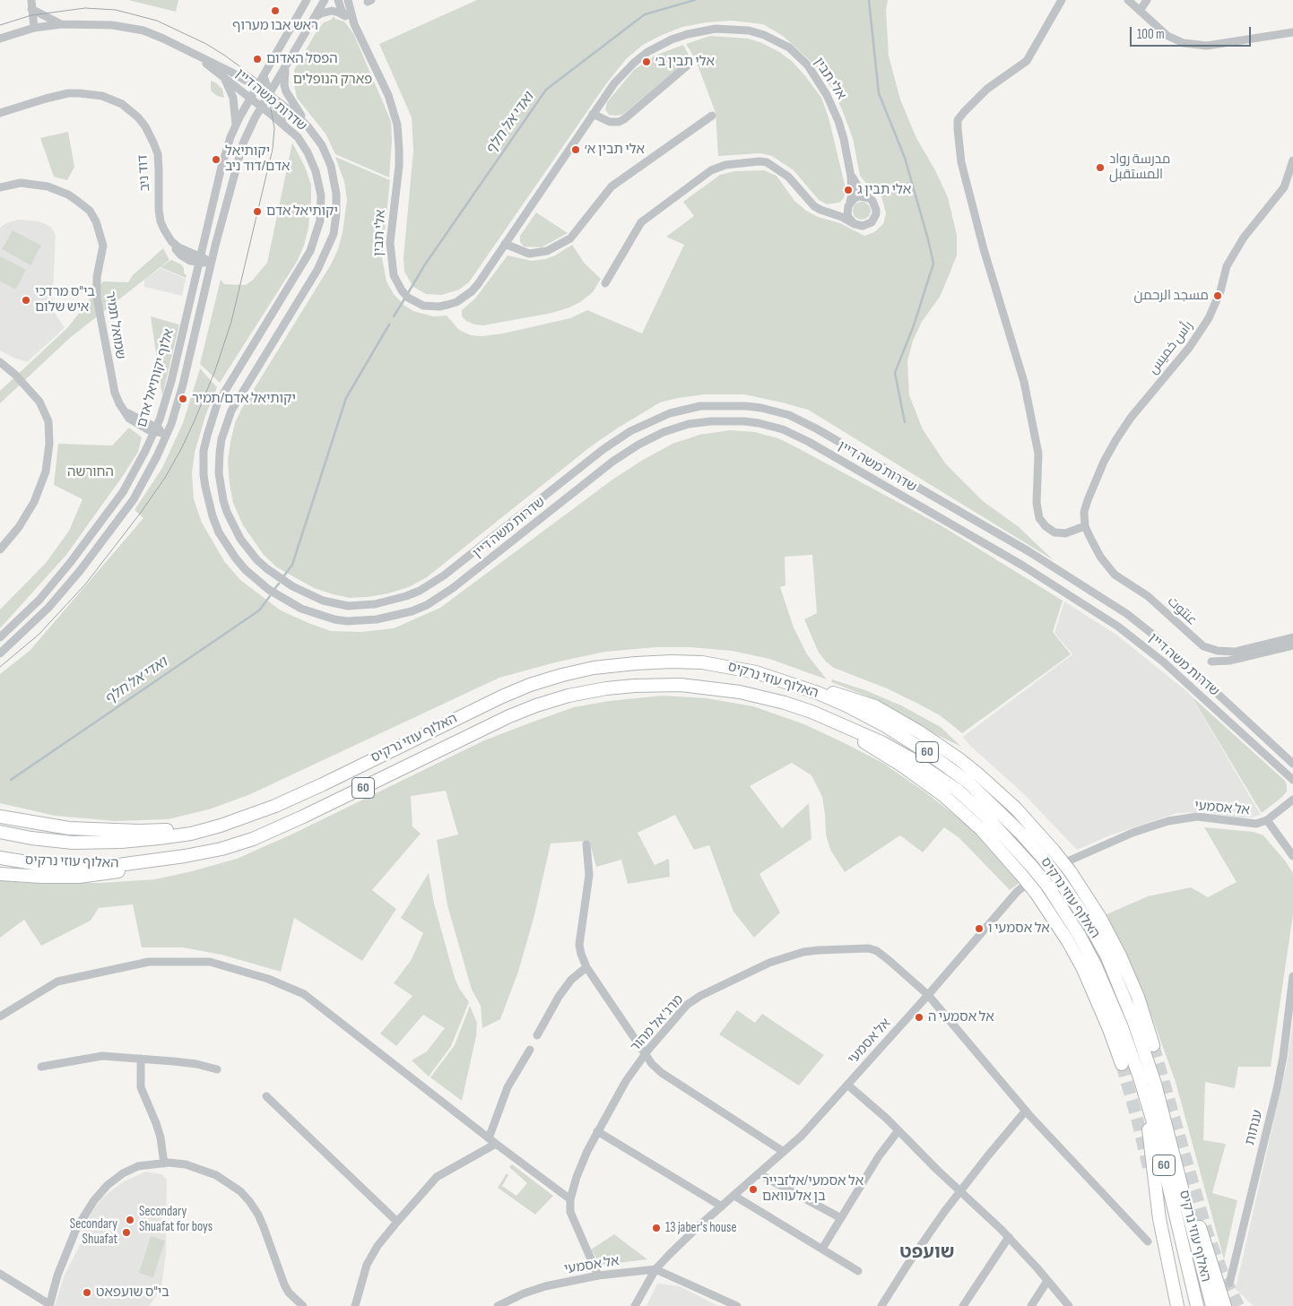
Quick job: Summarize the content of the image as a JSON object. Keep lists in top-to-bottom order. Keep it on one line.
{"streets":{"highway":["האלוף עוזי נרקיס","60"],"street":["אלי תבין","שדרות משה דיין","דוד ניב","שמואל תמיר","رأس خميس","אלוף יקותיאל אדם","عنتوت","אל אסמעי","מרג' אל מהור","ענתות"]},"crossings":[["שדרות משה דיין","אלוף יקותיאל אדם"],["דוד ניב","אלוף יקותיאל אדם"],["שמואל תמיר","אלוף יקותיאל אדם"],["رأس خميس","عنتوت"],["אל אסמעי","מרג' אל מהור"]],"districts":["שועפט"],"water":["ואדי אל חלף"],"parks":["פארק הנופלים","החורשה"],"places":["ראש אבו מערוף","הפסל האדום","אלי תבין ב׳","אלי תבין א׳","יקותיאל אדם/דוד ניב","مدرسة رواد المستقبل","אלי תבין ג","יקותיאל אדם","مسجد الرحمن","בי\"ס מרדכי איש שלום","יקותיאל אדם/תמיר","אל אסמעי ו","אל אסמעי ה","אל אסמעי/אלזבייר בן אלעוואם","Secondary Shuafat for boys","13 jaber's house","Secondary Shuafat","בי\"ס שועפאט"],"scale_bar":"100 m"}
